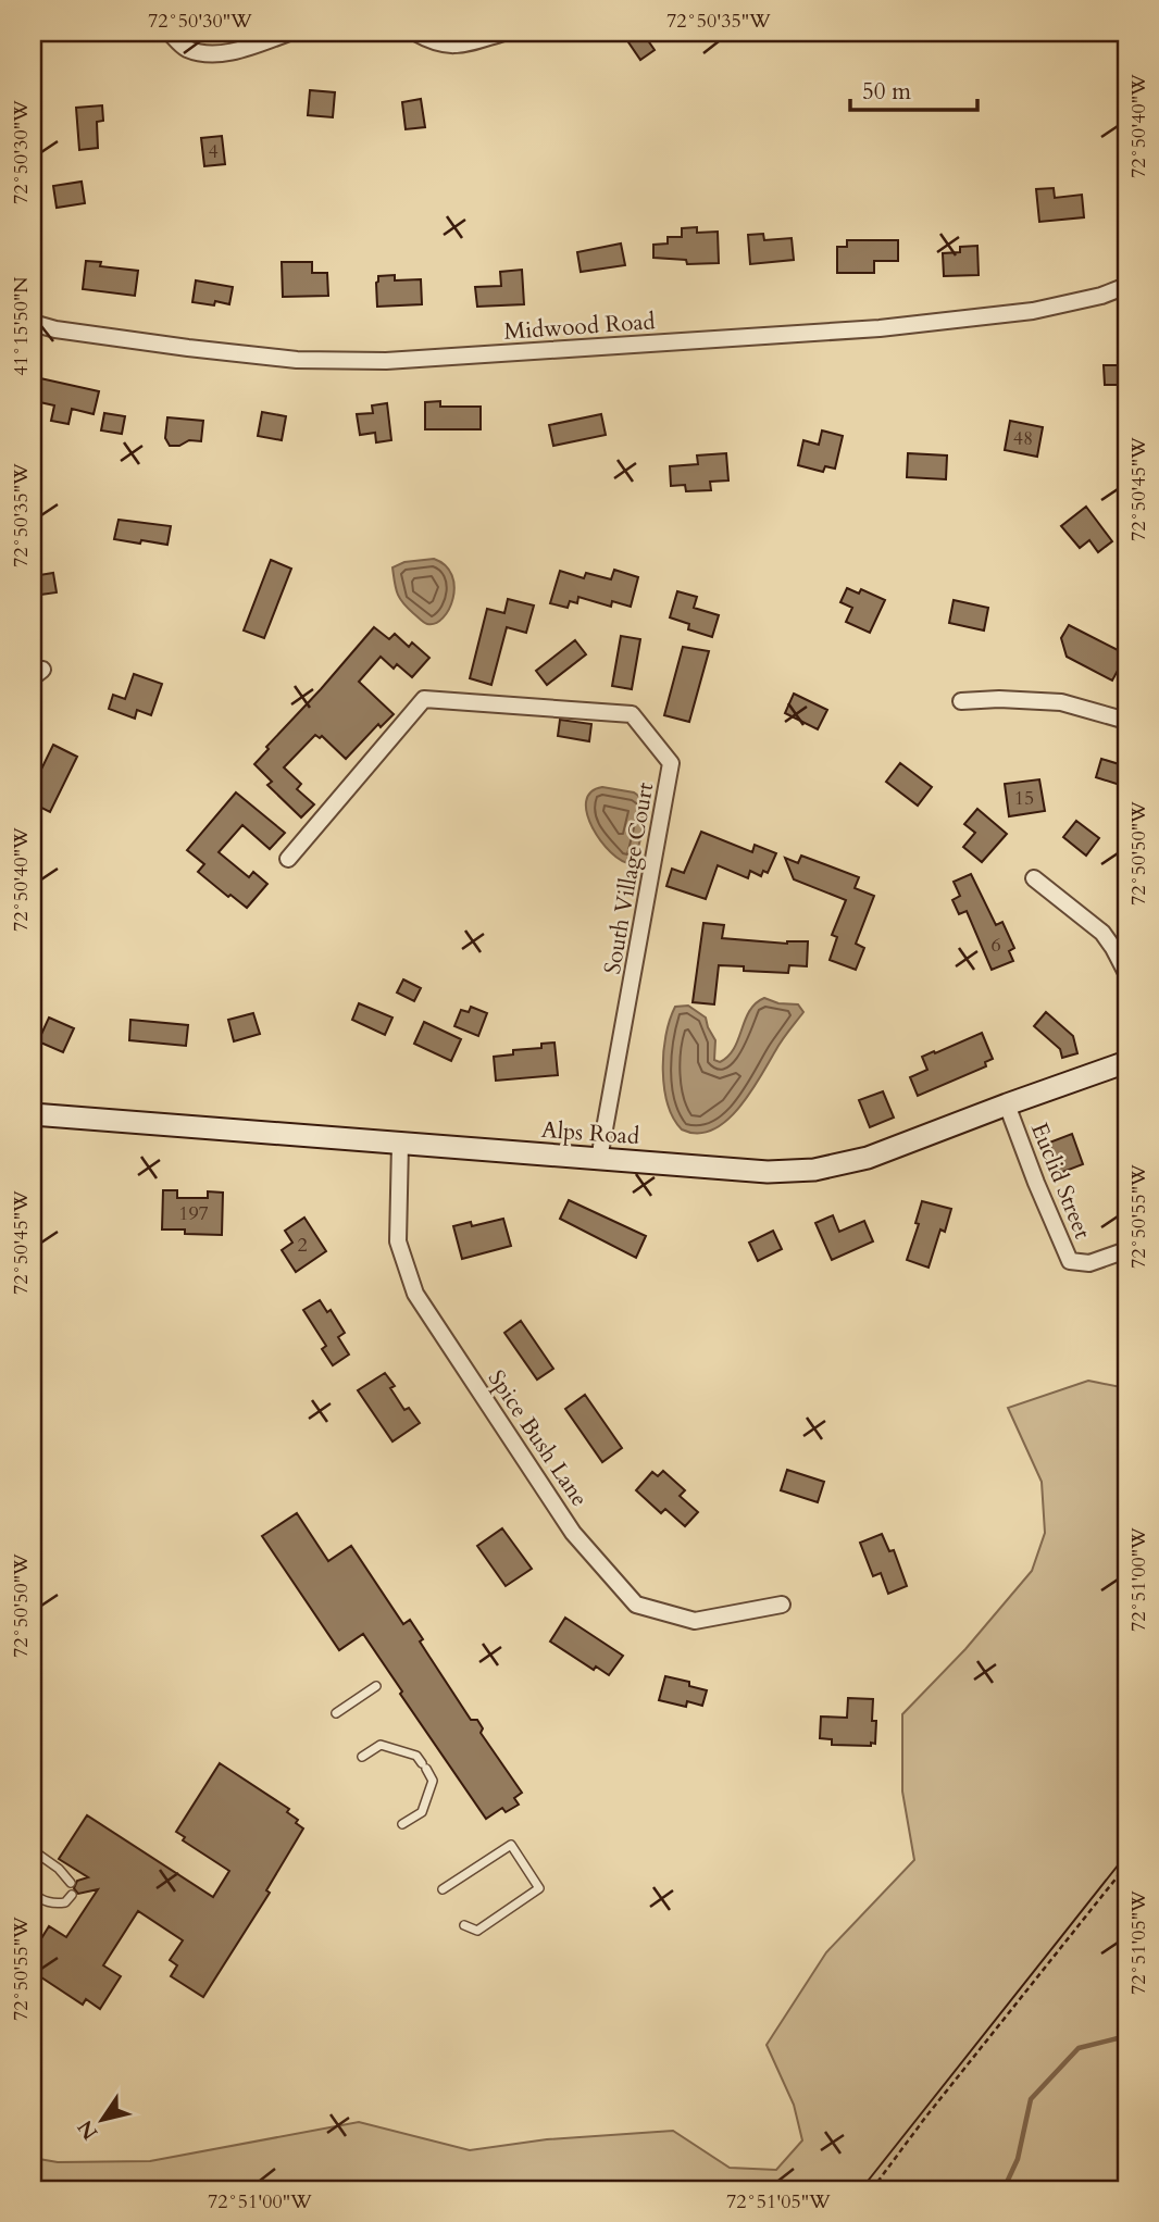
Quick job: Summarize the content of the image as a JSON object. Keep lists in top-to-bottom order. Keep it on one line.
{"streets":{"street":["Midwood Road","South Village Court","Alps Road","Euclid Street","Spice Bush Lane"]},"crossings":[["South Village Court","Alps Road"],["Alps Road","Euclid Street"],["Alps Road","Spice Bush Lane"]],"house_numbers":["4","48","15","6","197","2"],"scale_bar":"50 m","north":"bottom left","coordinates":["72°50'30\"W","72°50'35\"W","72°50'40\"W","41°15'50\"N","72°50'45\"W","72°50'50\"W","72°50'55\"W","72°51'00\"W","72°51'05\"W"]}
